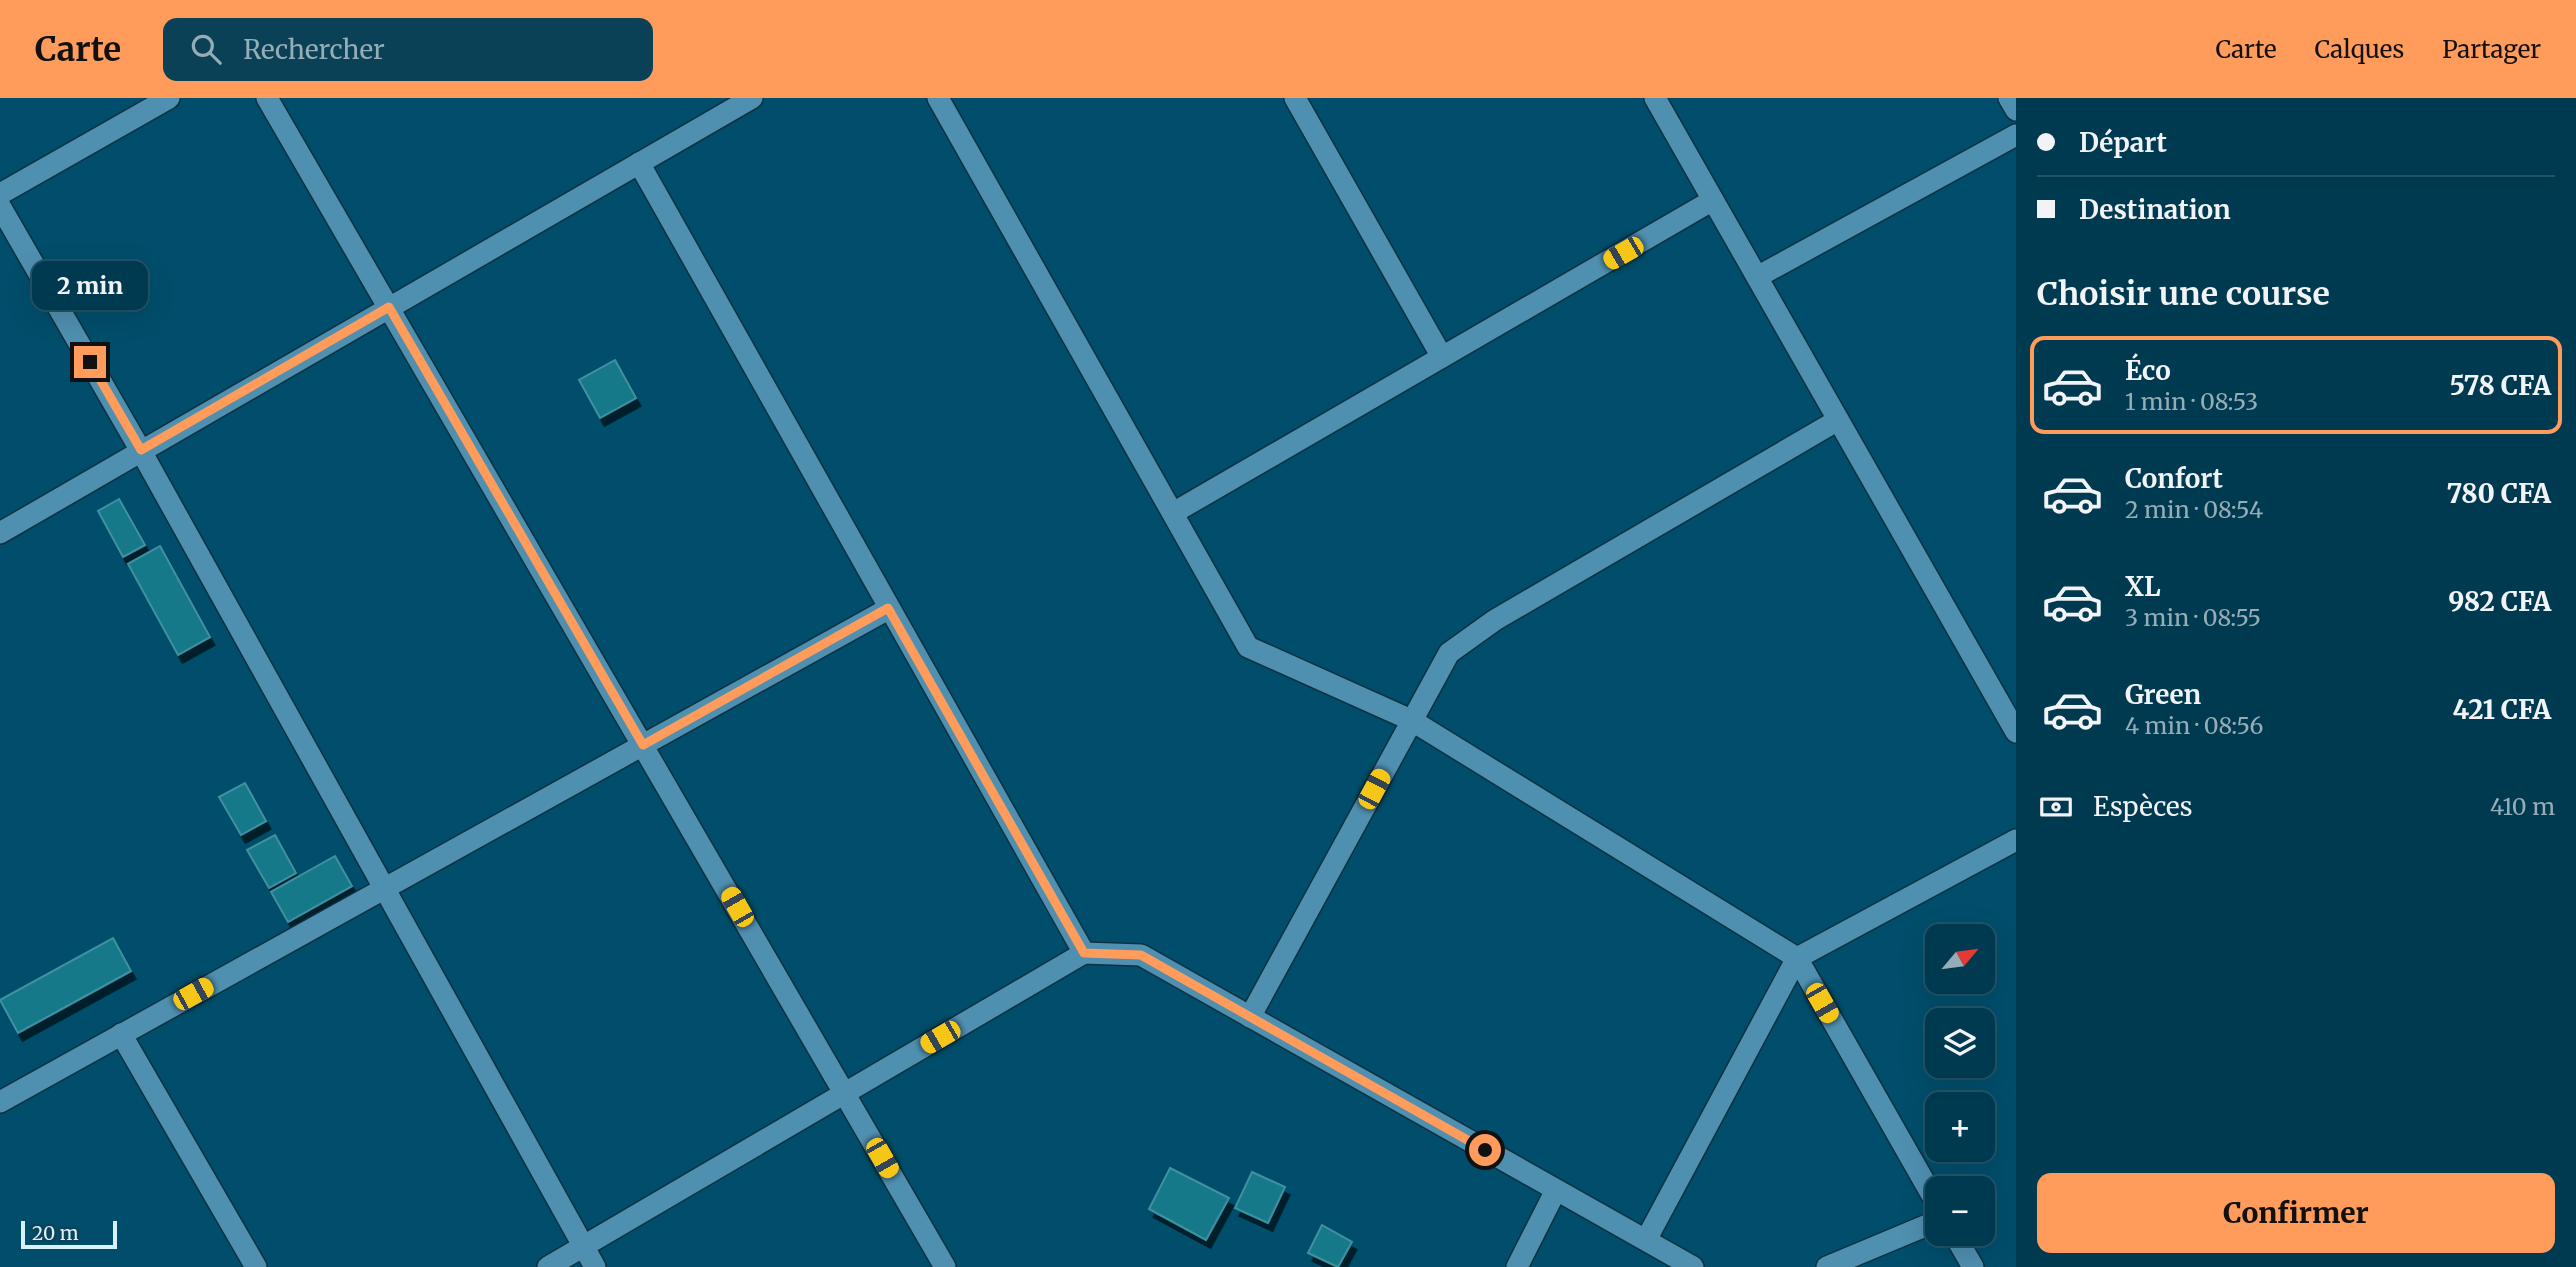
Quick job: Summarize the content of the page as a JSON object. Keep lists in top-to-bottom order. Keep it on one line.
{"scale_bar":"20 m","north":"top right","page":{"header":"Carte","search":"Rechercher","nav":["Carte","Calques","Partager"],"banner":["Départ","Destination"],"heading":"Choisir une course","bubble":"2 min","list":[{"name":"Éco","note":"1 min · 08:53","value":"578 CFA"},{"name":"Confort","note":"2 min · 08:54","value":"780 CFA"},{"name":"XL","note":"3 min · 08:55","value":"982 CFA"},{"name":"Green","note":"4 min · 08:56","value":"421 CFA"}],"pay":["Espèces","410 m"],"map_buttons":["+","−"],"buttons":"Confirmer","scale":"20 m"}}
